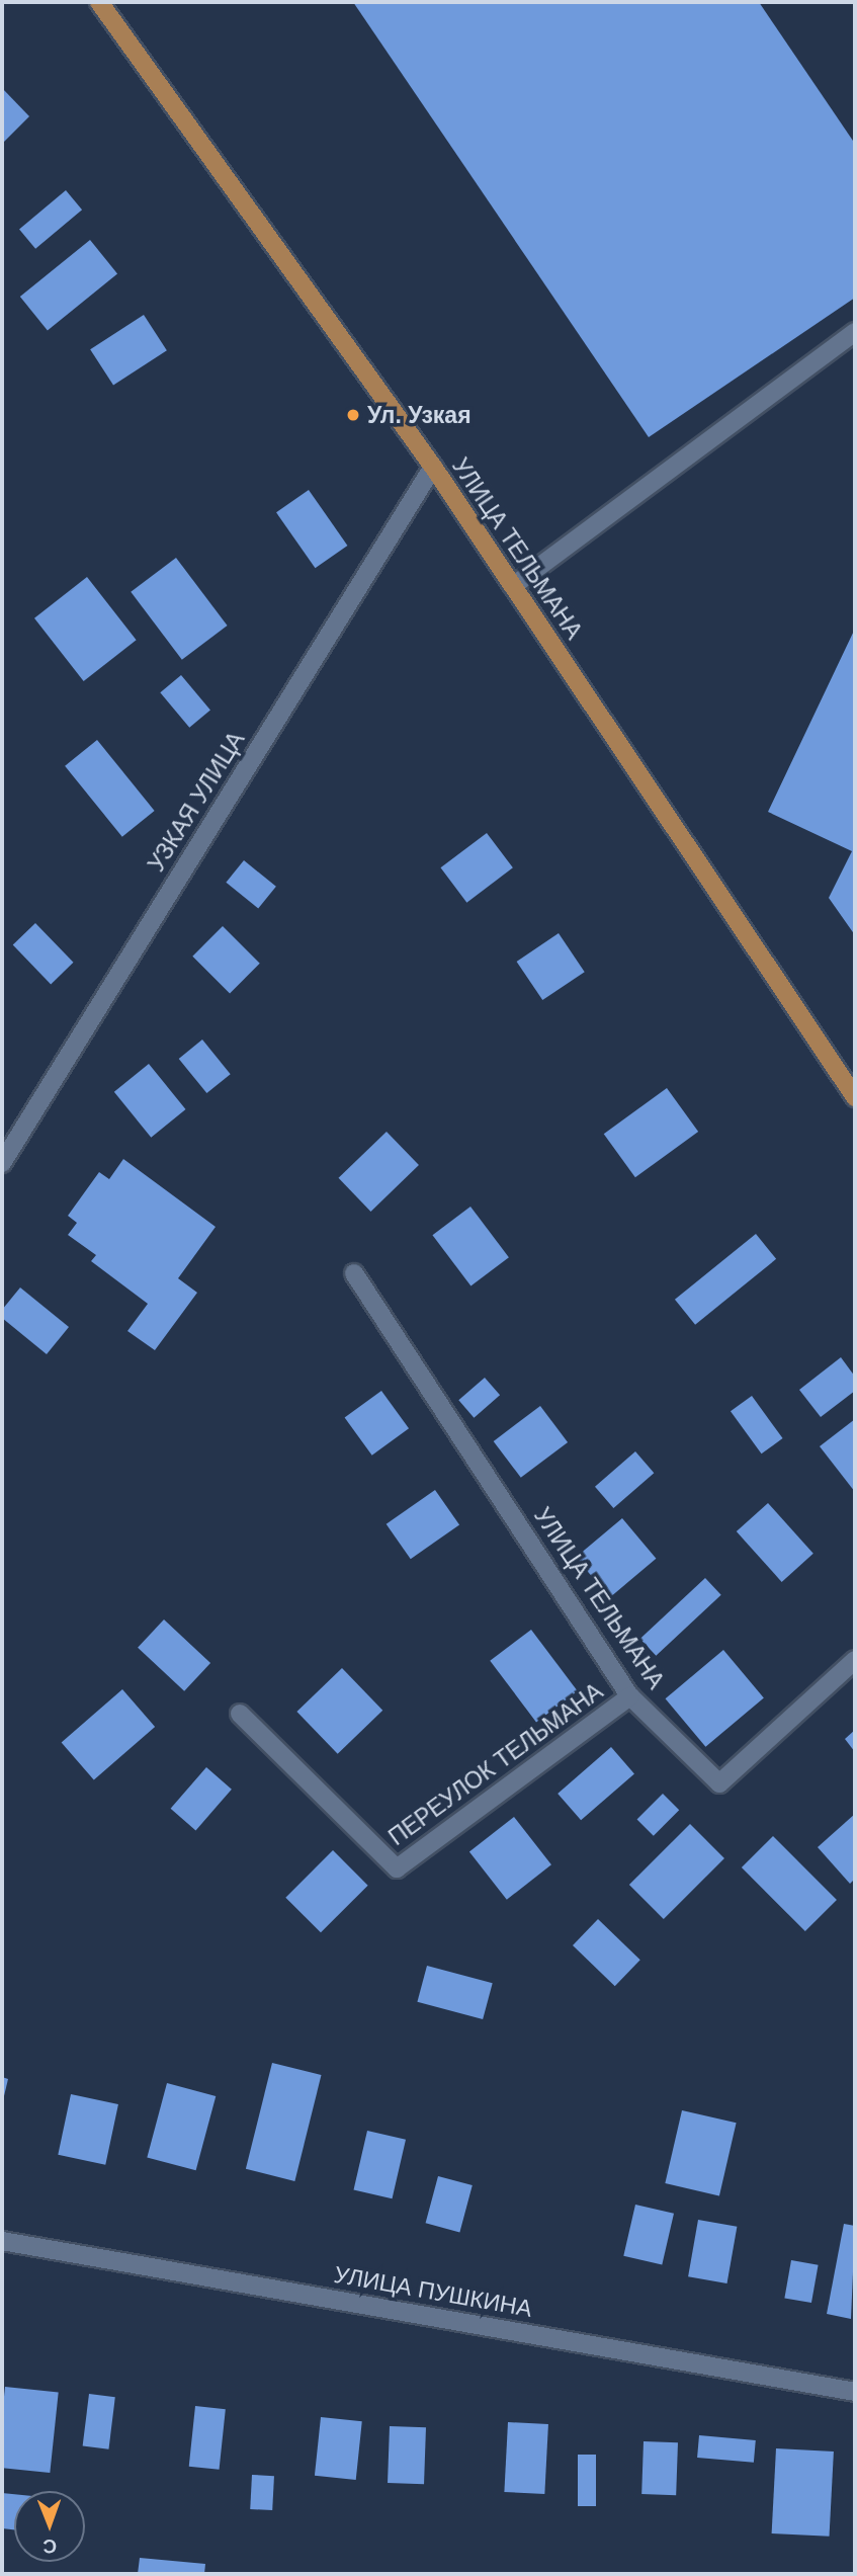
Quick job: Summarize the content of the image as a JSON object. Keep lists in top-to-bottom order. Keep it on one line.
{"streets":{"main road":["УЛИЦА ТЕЛЬМАНА"],"street":["УЗКАЯ УЛИЦА","ПЕРЕУЛОК ТЕЛЬМАНА","УЛИЦА ПУШКИНА"]},"crossings":[["УЛИЦА ТЕЛЬМАНА","УЗКАЯ УЛИЦА"],["УЛИЦА ТЕЛЬМАНА","ПЕРЕУЛОК ТЕЛЬМАНА"]],"places":["Ул. Узкая"],"north":"bottom"}
